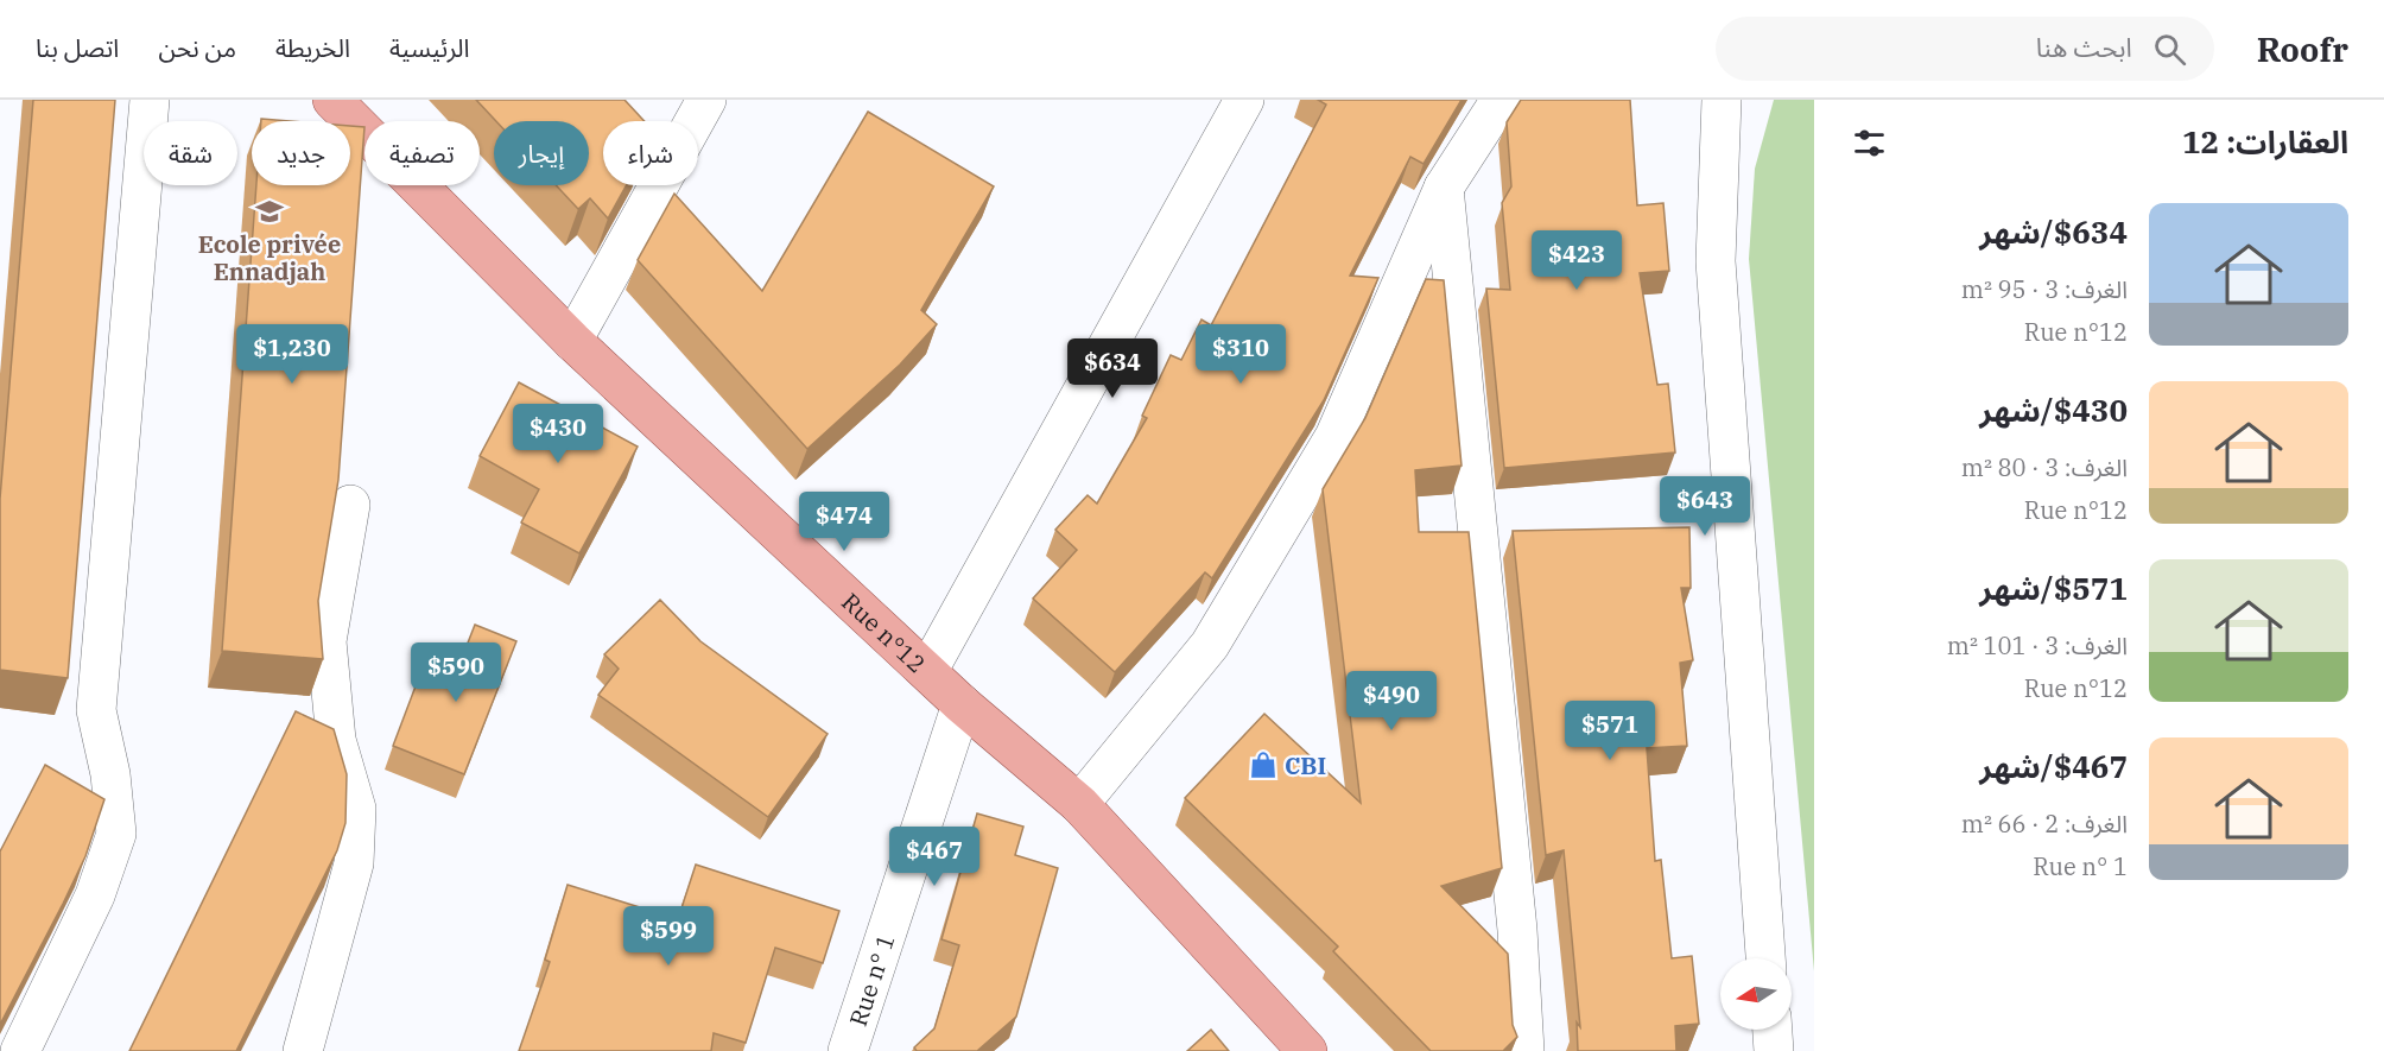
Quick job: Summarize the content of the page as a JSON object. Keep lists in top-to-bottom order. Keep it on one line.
{"streets":{"main road":["Rue n°12"],"street":["Rue n° 1"]},"crossings":[["Rue n°12","Rue n° 1"]],"places":{"school or university":["Ecole privée Ennadjah"],"shop":["CBI"]},"north":"left","page":{"header":"Roofr","search":"ابحث هنا","nav":["الرئيسية","الخريطة","من نحن","اتصل بنا"],"heading":"العقارات: 12","chip":["شراء","إيجار","تصفية","جديد","شقة"],"list":[{"name":"$634/شهر","note":"الغرف: 3 · 95 m² · Rue n°12"},{"name":"$430/شهر","note":"الغرف: 3 · 80 m² · Rue n°12"},{"name":"$571/شهر","note":"الغرف: 3 · 101 m² · Rue n°12"},{"name":"$467/شهر","note":"الغرف: 2 · 66 m² · Rue n° 1"}],"price":["$423","$1,230","$310","$634","$430","$643","$474","$590","$490","$571","$467","$599"]}}
